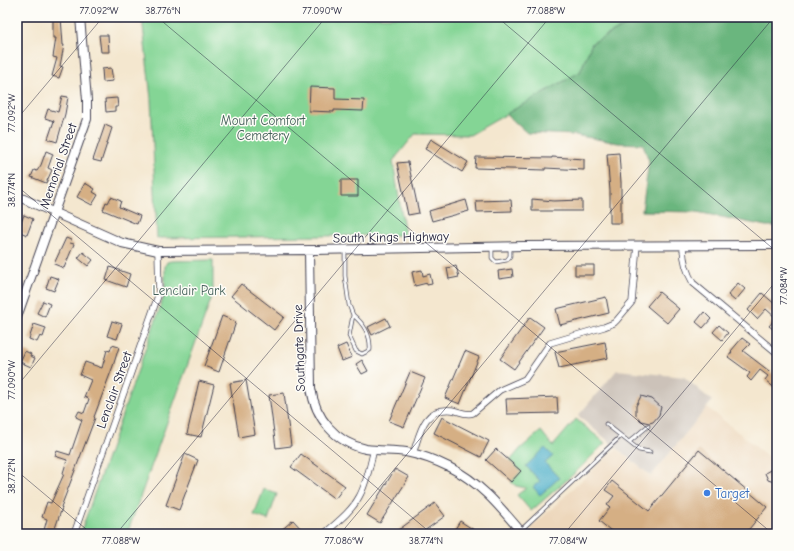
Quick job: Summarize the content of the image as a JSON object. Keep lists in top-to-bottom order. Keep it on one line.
{"streets":{"main road":["Memorial Street","South Kings Highway","Southgate Drive"],"street":["Lenclair Street"]},"crossings":[["Memorial Street","South Kings Highway"],["South Kings Highway","Southgate Drive"],["South Kings Highway","Lenclair Street"]],"parks":["Mount Comfort Cemetery","Lenclair Park"],"places":["Target"],"coordinates":["77.092°W","38.776°N","77.090°W","77.088°W","38.774°N","77.084°W","38.772°N","77.086°W"]}
